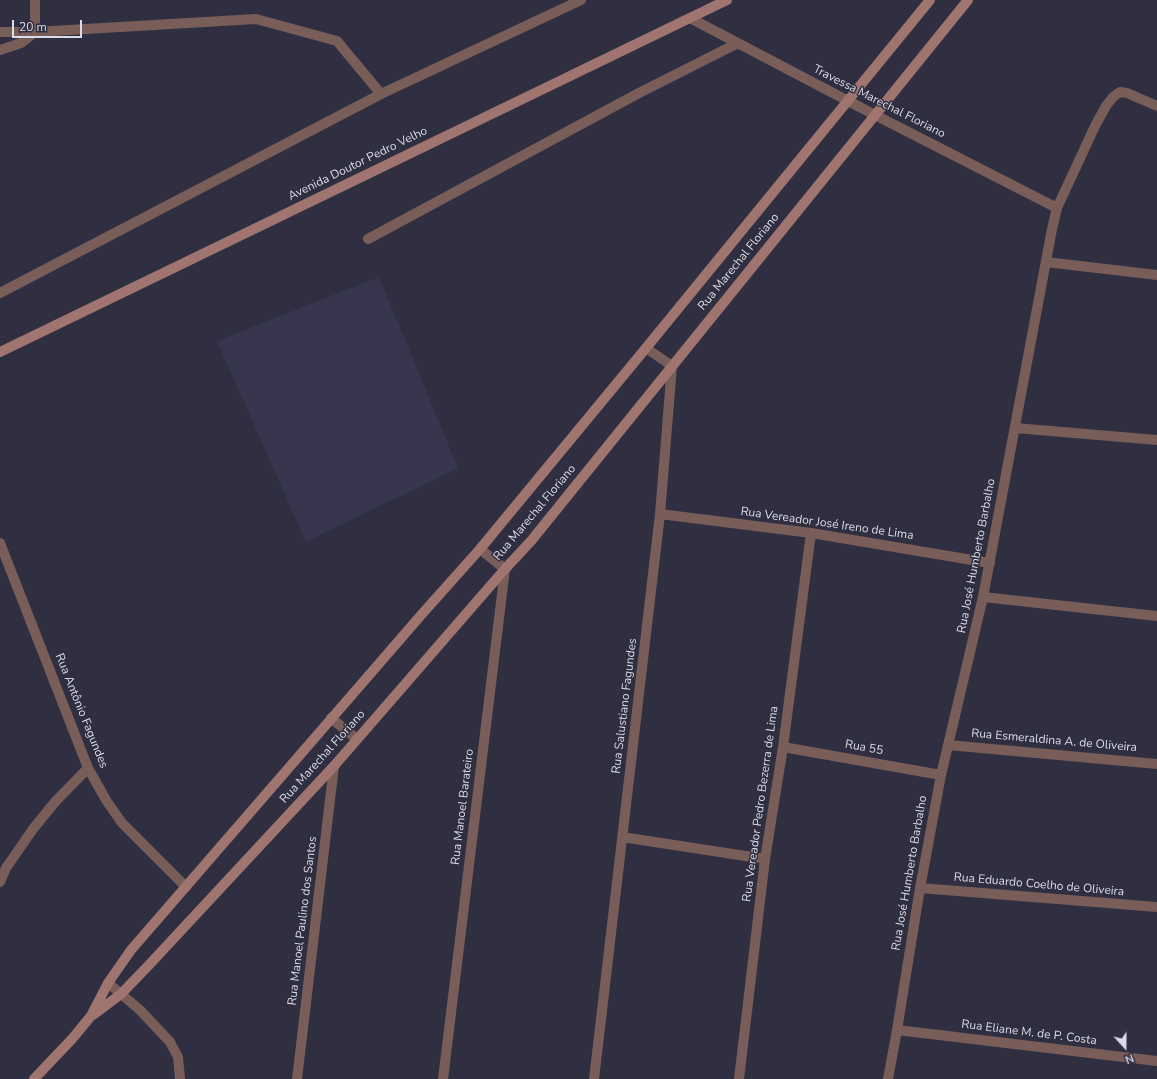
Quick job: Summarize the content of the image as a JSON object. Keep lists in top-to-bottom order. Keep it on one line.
{"streets":{"street":["Travessa Marechal Floriano","Avenida Doutor Pedro Velho","Rua Marechal Floriano","Rua Vereador José Ireno de Lima","Rua José Humberto Barbalho","Rua Salustiano Fagundes","Rua Antônio Fagundes","Rua Esmeraldina A. de Oliveira","Rua 55","Rua Vereador Pedro Bezerra de Lima","Rua Manoel Barateiro","Rua Eduardo Coelho de Oliveira","Rua Manoel Paulino dos Santos","Rua Eliane M. de P. Costa"]},"crossings":[["Travessa Marechal Floriano","Avenida Doutor Pedro Velho"],["Travessa Marechal Floriano","Rua Marechal Floriano"],["Travessa Marechal Floriano","Rua José Humberto Barbalho"],["Rua Marechal Floriano","Rua Salustiano Fagundes"],["Rua Marechal Floriano","Rua Antônio Fagundes"],["Rua Marechal Floriano","Rua Manoel Barateiro"],["Rua Marechal Floriano","Rua Manoel Paulino dos Santos"],["Rua Vereador José Ireno de Lima","Rua José Humberto Barbalho"],["Rua Vereador José Ireno de Lima","Rua Salustiano Fagundes"],["Rua Vereador José Ireno de Lima","Rua Vereador Pedro Bezerra de Lima"],["Rua José Humberto Barbalho","Rua Esmeraldina A. de Oliveira"],["Rua José Humberto Barbalho","Rua 55"],["Rua José Humberto Barbalho","Rua Eduardo Coelho de Oliveira"],["Rua José Humberto Barbalho","Rua Eliane M. de P. Costa"],["Rua 55","Rua Vereador Pedro Bezerra de Lima"]],"scale_bar":"20 m","north":"bottom"}
